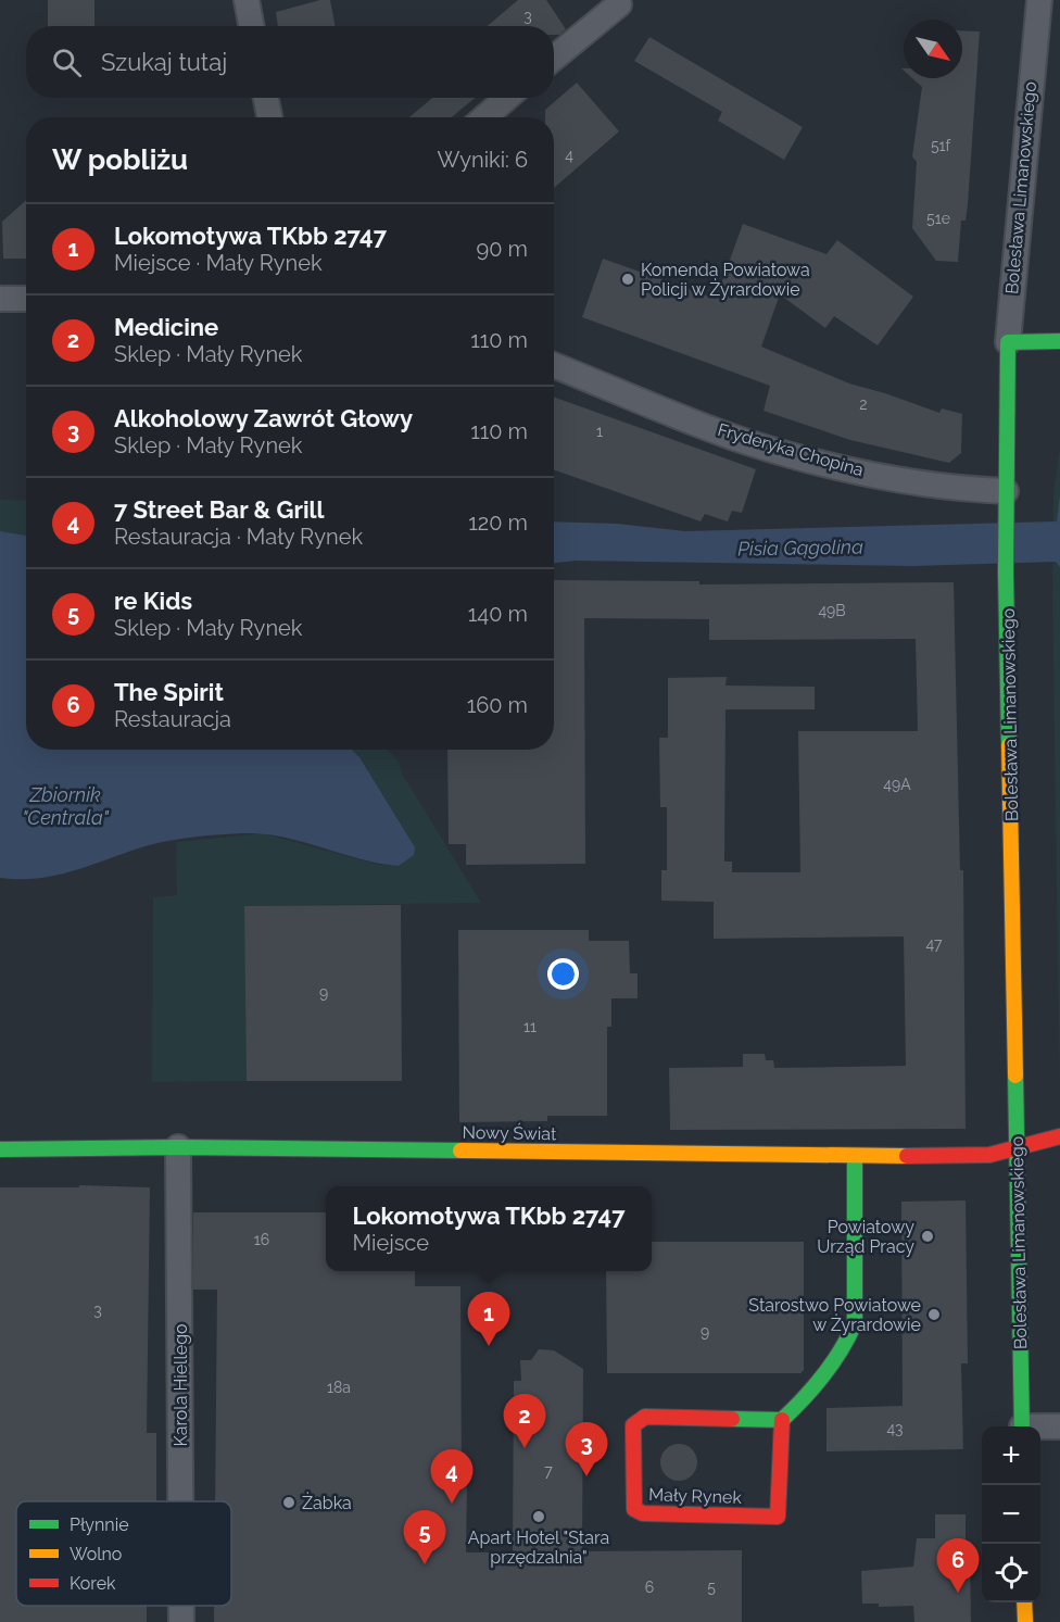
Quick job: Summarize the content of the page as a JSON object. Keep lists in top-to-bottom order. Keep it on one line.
{"streets":{"street":["Bolesława Limanowskiego","Fryderyka Chopina","Nowy Świat","Karola Hiellego","Mały Rynek"]},"crossings":[["Bolesława Limanowskiego","Fryderyka Chopina"],["Bolesława Limanowskiego","Nowy Świat"],["Nowy Świat","Karola Hiellego"]],"water":["Pisia Gągolina","Zbiornik \"Centrala\""],"places":["Komenda Powiatowa Policji w Żyrardowie","Powiatowy Urząd Pracy","Starostwo Powiatowe w Żyrardowie","Żabka","Apart Hotel \"Stara przędzalnia\""],"house_numbers":["3","51f","4","51e","2","1","49B","49A","47","9","11","16","3","9","18a","43","7","6","5"],"legend":["Płynnie","Wolno","Korek"],"north":"bottom right","page":{"search":"Szukaj tutaj","heading":["W pobliżu","Wyniki: 6"],"list":[{"mark":"1","name":"Lokomotywa TKbb 2747","note":"Miejsce · Mały Rynek","value":"90 m"},{"mark":"2","name":"Medicine","note":"Sklep · Mały Rynek","value":"110 m"},{"mark":"3","name":"Alkoholowy Zawrót Głowy","note":"Sklep · Mały Rynek","value":"110 m"},{"mark":"4","name":"7 Street Bar & Grill","note":"Restauracja · Mały Rynek","value":"120 m"},{"mark":"5","name":"re Kids","note":"Sklep · Mały Rynek","value":"140 m"},{"mark":"6","name":"The Spirit","note":"Restauracja","value":"160 m"}],"popup":["Lokomotywa TKbb 2747","Miejsce"],"pins":["1","2","3","4","5","6"],"map_buttons":["+","−"]}}
